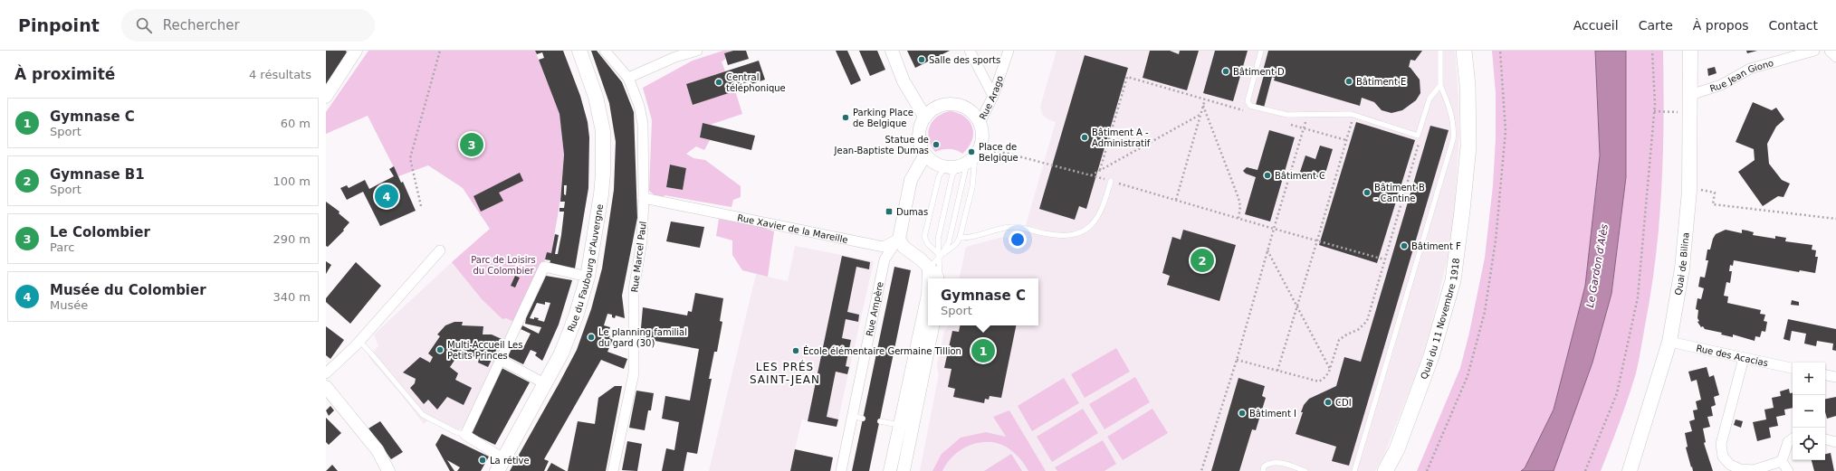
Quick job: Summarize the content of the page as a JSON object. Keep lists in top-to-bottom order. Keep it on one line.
{"streets":{"main road":["Quai de Bilina","Rue du Faubourg d'Auvergne","Quai du 11 Novembre 1918"],"street":["Rue Jean Giono","Rue Arago","Rue Xavier de la Mareille","Rue Marcel Paul","Rue Ampère","Rue des Acacias"]},"crossings":[["Rue Jean Giono","Quai de Bilina"],["Rue Arago","Rue Ampère"],["Rue Xavier de la Mareille","Rue Marcel Paul"],["Rue Xavier de la Mareille","Rue Ampère"],["Quai de Bilina","Rue des Acacias"]],"districts":["LES PRÉS SAINT-JEAN"],"water":["Le Gardon d'Alès"],"parks":["Parc de Loisirs du Colombier"],"places":{"other":["Salle des sports","Bâtiment D","Bâtiment E","Central téléphonique","Parking Place de Belgique","Bâtiment A - Administratif","Statue de Jean-Baptiste Dumas","Place de Belgique","Bâtiment C","Bâtiment B - Cantine","Bâtiment F","Le planning familial du gard (30)","Multi-Accueil Les Petits Princes","École élémentaire Germaine Tillion","CDI","Bâtiment I","La rétive"],"transit":["Dumas"]},"page":{"header":"Pinpoint","search":"Rechercher","nav":["Accueil","Carte","À propos","Contact"],"heading":["À proximité","4 résultats"],"list":[{"mark":"1","name":"Gymnase C","note":"Sport","value":"60 m"},{"mark":"2","name":"Gymnase B1","note":"Sport","value":"100 m"},{"mark":"3","name":"Le Colombier","note":"Parc","value":"290 m"},{"mark":"4","name":"Musée du Colombier","note":"Musée","value":"340 m"}],"pins":["3","4","2","1"],"popup":["Gymnase C","Sport"],"map_buttons":["+","−"]}}
